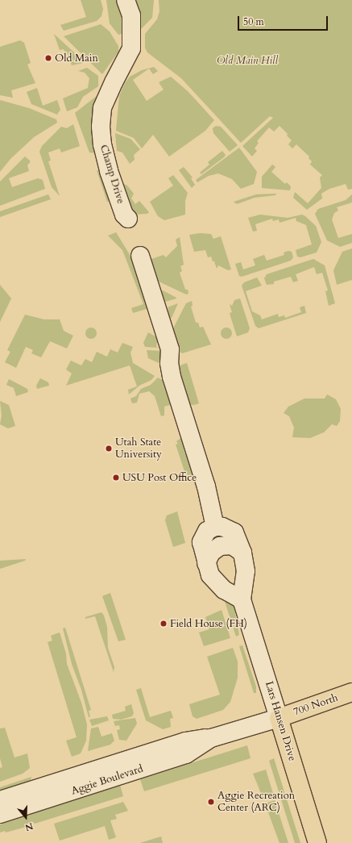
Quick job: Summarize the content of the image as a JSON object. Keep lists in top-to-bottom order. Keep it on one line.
{"streets":{"main road":["700 North","Lars Hansen Drive"],"street":["Champ Drive","Aggie Boulevard"]},"crossings":[["700 North","Lars Hansen Drive"],["700 North","Aggie Boulevard"],["Lars Hansen Drive","Aggie Boulevard"]],"parks":["Old Main Hill"],"places":["Old Main","Utah State University","USU Post Office","Field House (FH)","Aggie Recreation Center (ARC)"],"scale_bar":"50 m","north":"bottom"}
